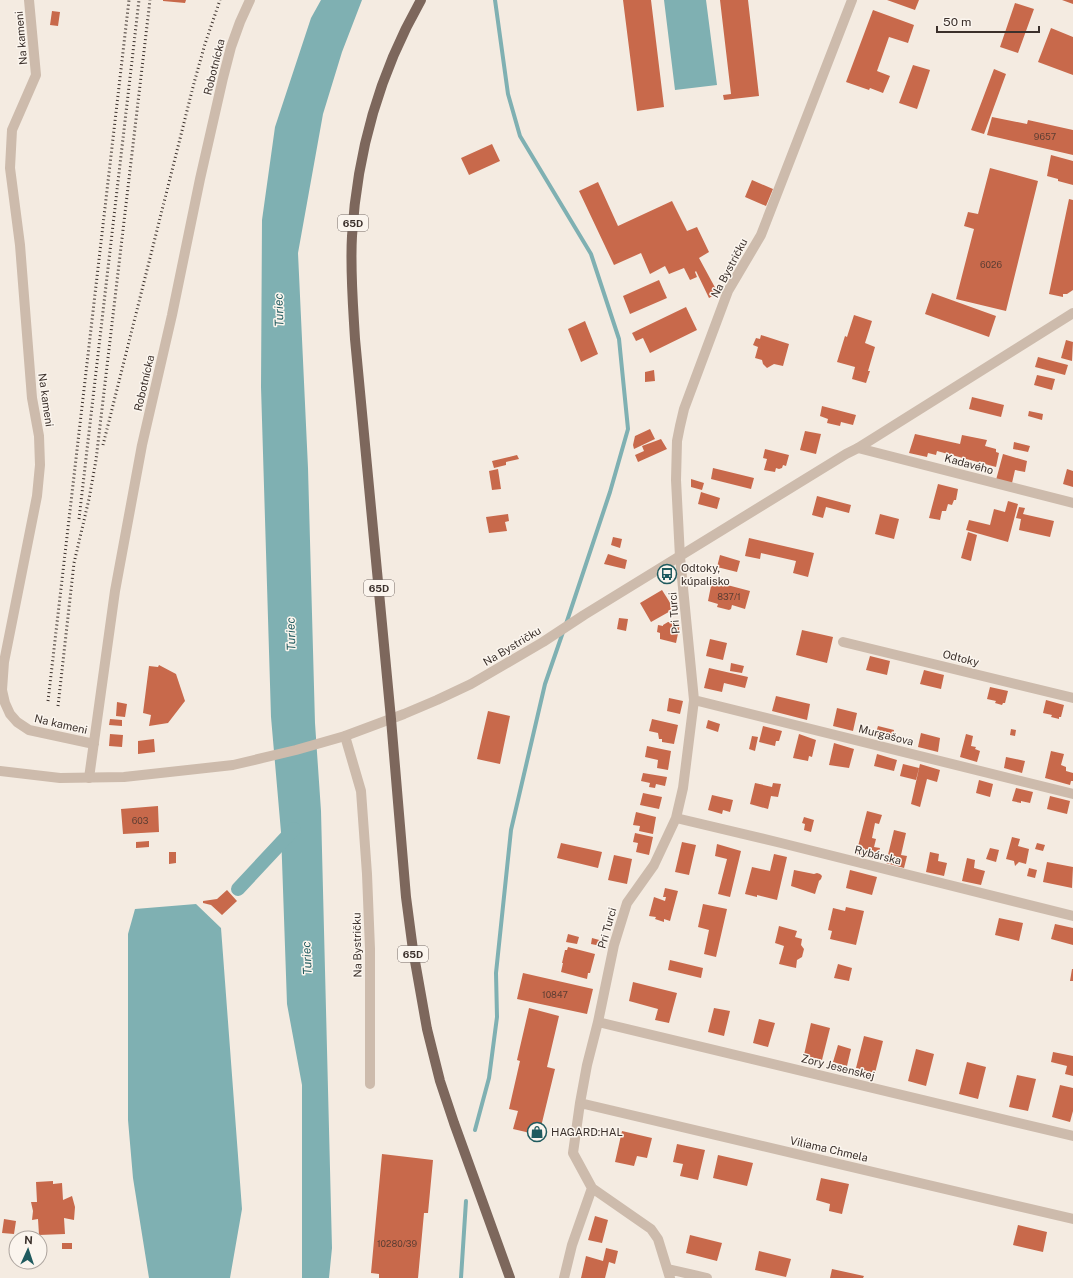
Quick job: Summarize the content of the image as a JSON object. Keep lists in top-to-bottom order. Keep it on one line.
{"streets":{"main road":["65D"],"street":["Na kameni","Robotnícka","Na Bystričku","Kadavého","Pri Turci","Odtoky","Murgašova","Rybárska","Zory Jesenskej","Viliama Chmela"]},"crossings":[["Na kameni","Robotnícka"],["Robotnícka","Na Bystričku"],["65D","Na Bystričku"],["Na Bystričku","Kadavého"],["Na Bystričku","Pri Turci"],["Pri Turci","Murgašova"],["Pri Turci","Rybárska"],["Pri Turci","Zory Jesenskej"],["Pri Turci","Viliama Chmela"]],"water":["Turiec"],"places":{"bus stop":["Odtoky, kúpalisko"],"shop":["HAGARD:HAL"]},"house_numbers":["9657","6026","837/1","603","10847","10280/39"],"scale_bar":"50 m","north":"top"}
